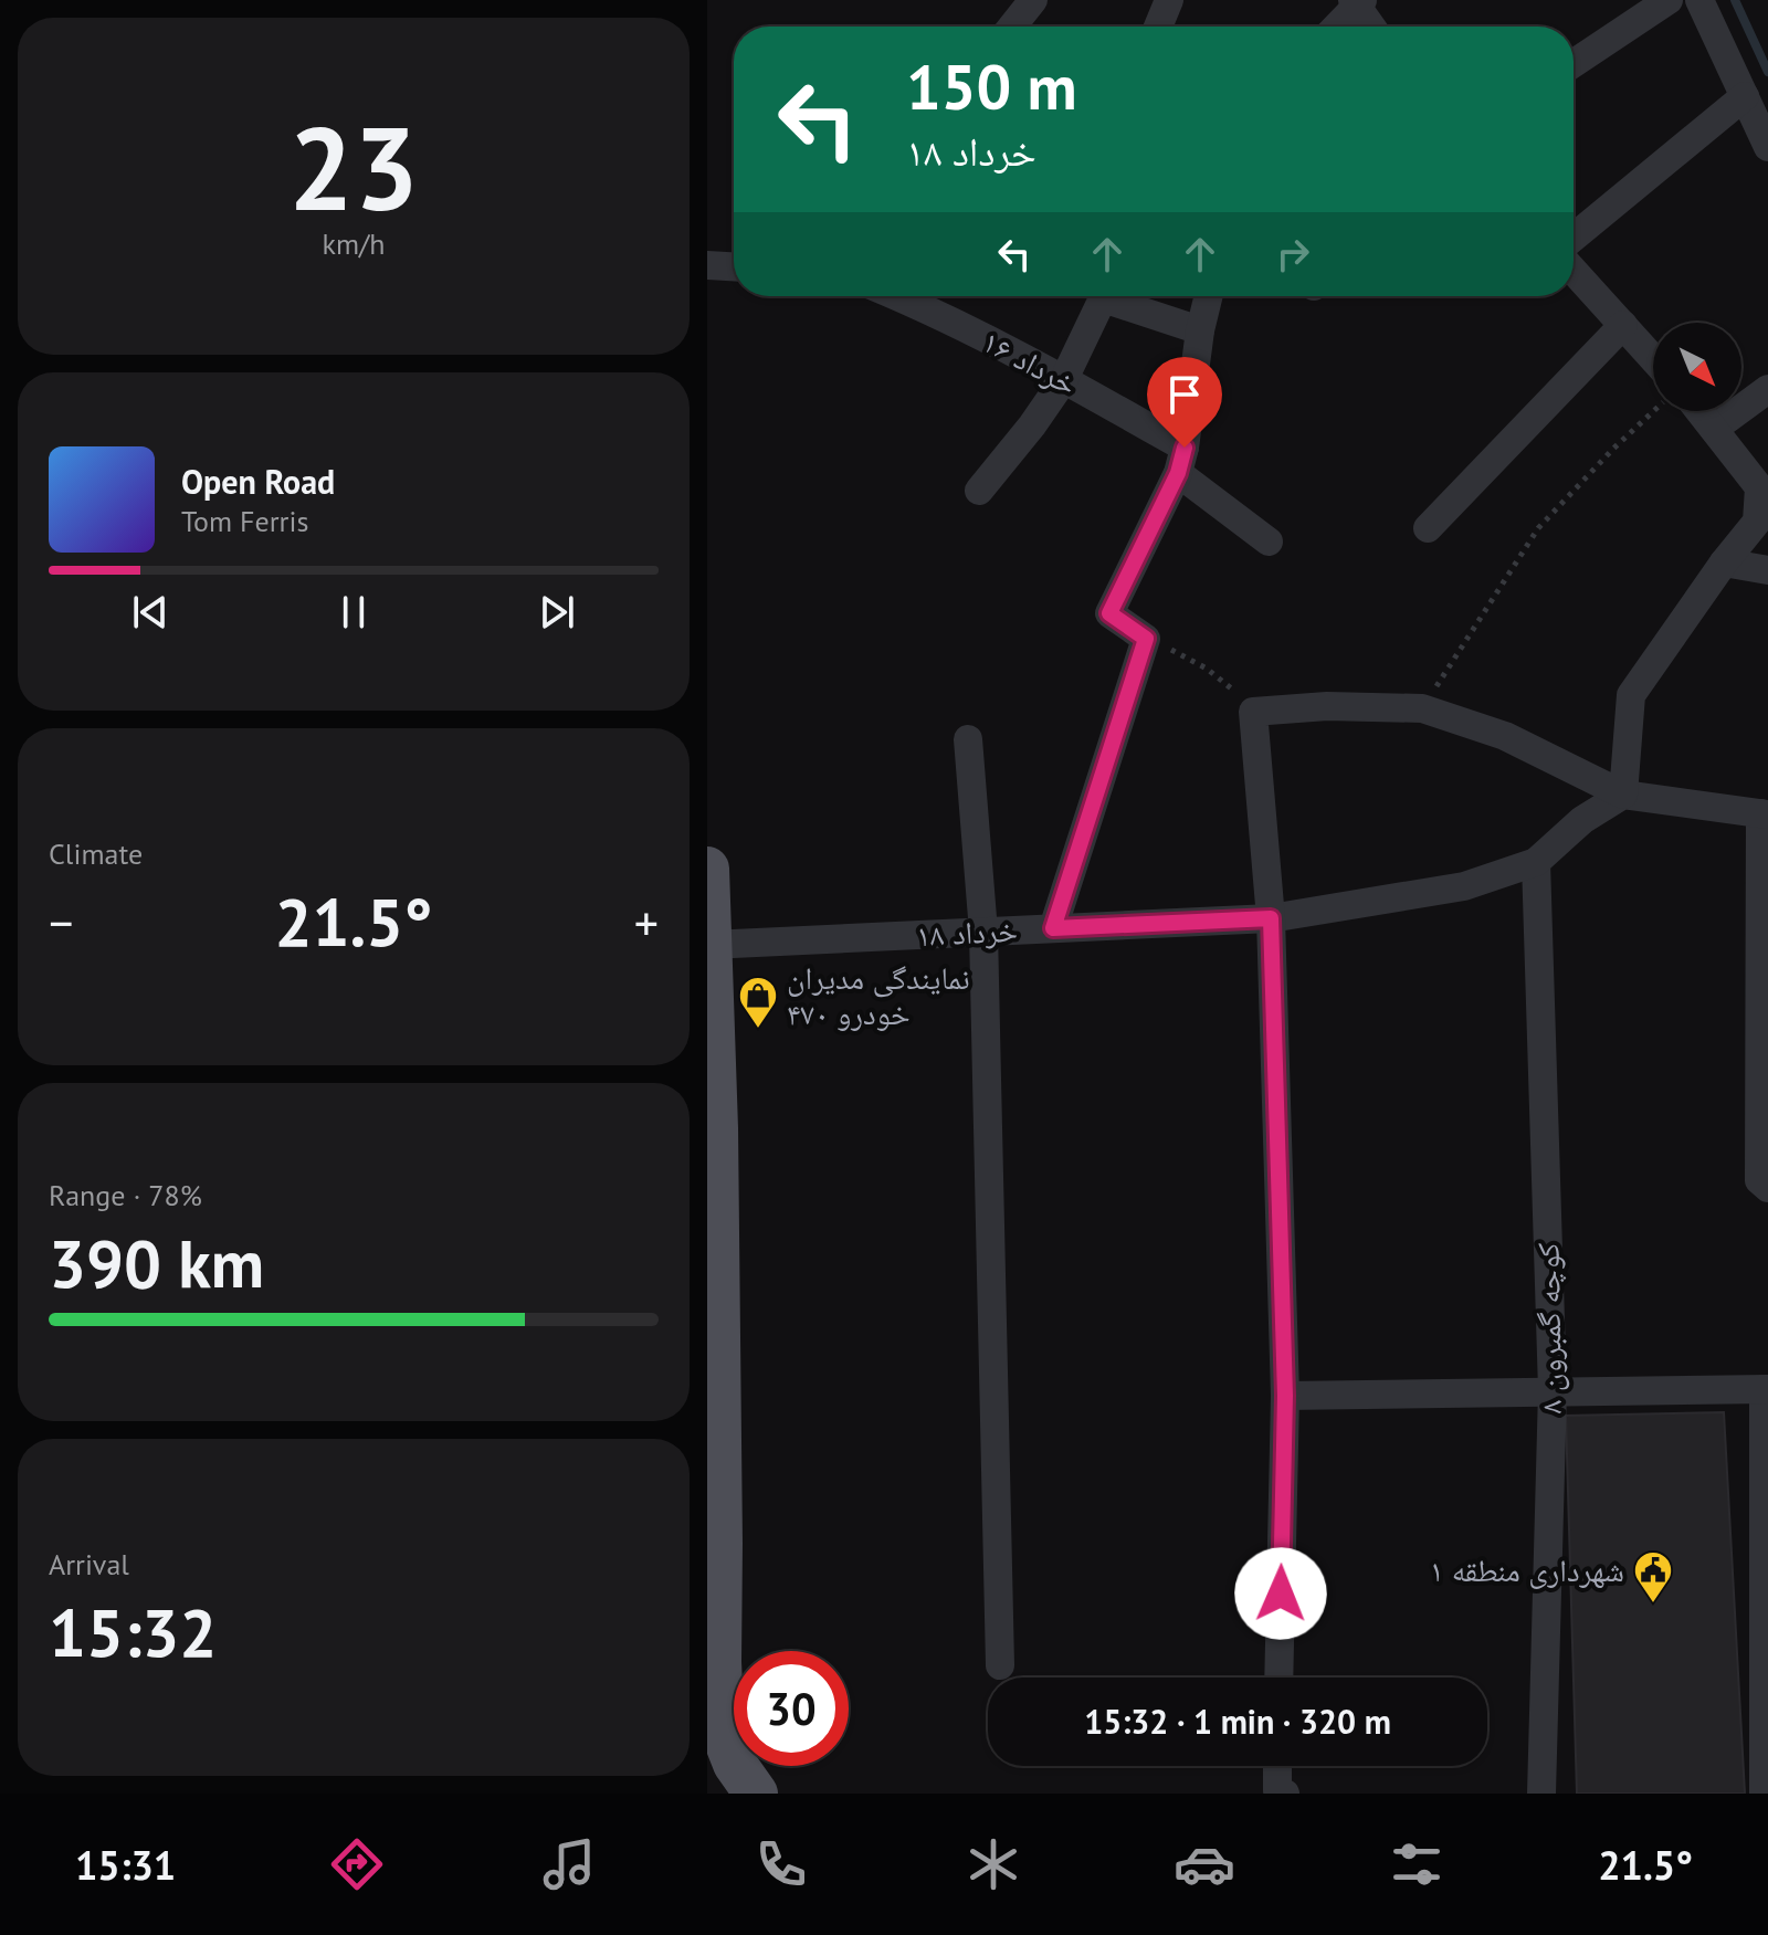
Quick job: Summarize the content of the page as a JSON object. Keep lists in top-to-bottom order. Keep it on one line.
{"streets":{"street":["خرداد ۱۶","خرداد ۱۸","کوچه گمبرون ۸"]},"crossings":[["خرداد ۱۸","کوچه گمبرون ۸"]],"places":{"shop":["نمایندگی مدیران خودرو ۴۷۰"],"public building":["شهرداری منطقه ۱"]},"north":"bottom right","page":{"tile":[["23","km/h"],"Climate",["Range · 78%","390 km"],["Arrival","15:32"]],"turn":["150 m","خرداد ۱۸"],"song":["Open Road","Tom Ferris"],"heat":["−","21.5°","+"],"limit":"30","trip":"15:32 · 1 min · 320 m","tabs":["15:31","21.5°"]}}
